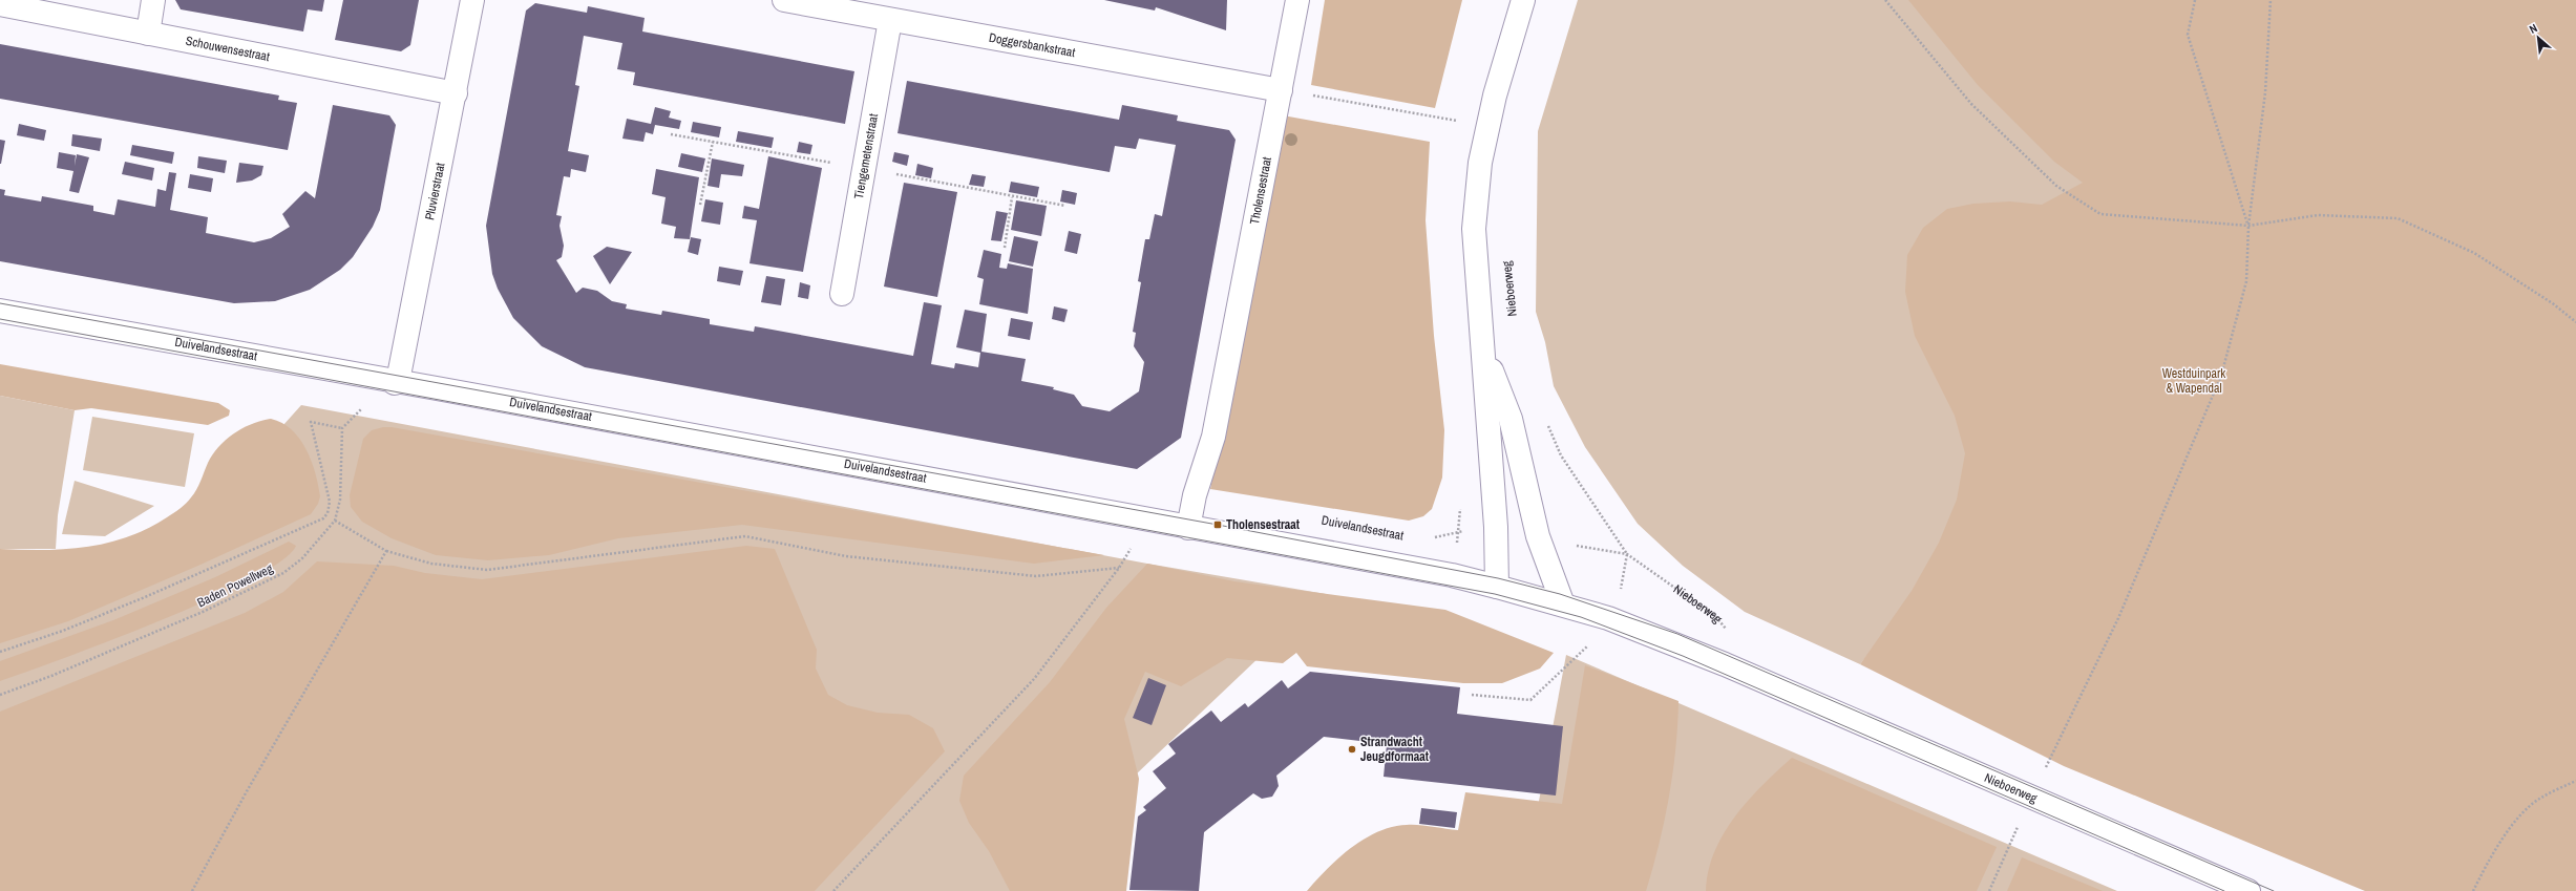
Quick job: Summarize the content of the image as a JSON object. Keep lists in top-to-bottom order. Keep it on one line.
{"streets":{"street":["Doggersbankstraat","Schouwensestraat","Tiengemetenstraat","Tholensestraat","Pluvierstraat","Nieboerweg","Duivelandsestraat"],"path":["Baden Powellweg"]},"crossings":[["Doggersbankstraat","Tiengemetenstraat"],["Doggersbankstraat","Tholensestraat"],["Schouwensestraat","Pluvierstraat"],["Tholensestraat","Duivelandsestraat"],["Pluvierstraat","Duivelandsestraat"],["Nieboerweg","Duivelandsestraat"]],"parks":["Westduinpark & Wapendal"],"places":{"transit":["Tholensestraat"],"other":["Strandwacht Jeugdformaat"]},"north":"top left"}
